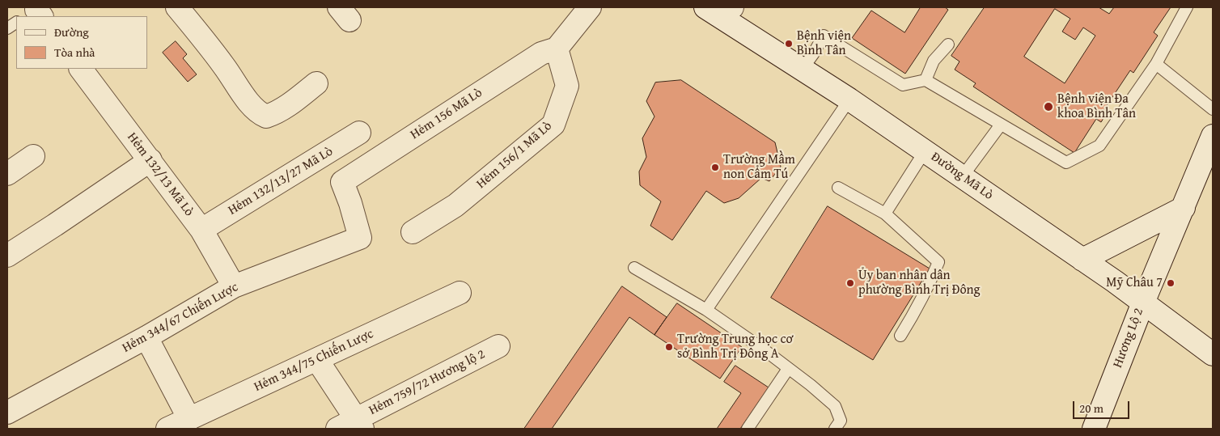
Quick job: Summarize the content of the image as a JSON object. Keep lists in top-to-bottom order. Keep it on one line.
{"streets":{"street":["Hẻm 156 Mã Lò","Hẻm 156/1 Mã Lò","Hẻm 132/13 Mã Lò","Đường Mã Lò","Hẻm 132/13/27 Mã Lò","Hẻm 344/67 Chiến Lược","Hương Lộ 2","Hẻm 344/75 Chiến Lược","Hẻm 759/72 Hương lộ 2"]},"crossings":[["Hẻm 156 Mã Lò","Hẻm 156/1 Mã Lò"],["Hẻm 156 Mã Lò","Hẻm 344/67 Chiến Lược"],["Hẻm 132/13 Mã Lò","Hẻm 132/13/27 Mã Lò"],["Hẻm 132/13 Mã Lò","Hẻm 344/67 Chiến Lược"],["Đường Mã Lò","Hương Lộ 2"]],"places":["Bệnh viện Bình Tân","Bệnh viện Đa khoa Bình Tân","Trường Mầm non Cẩm Tú","Ủy ban nhân dân phường Bình Trị Đông","Mỹ Châu 7","Trường Trung học cơ sở Bình Trị Đông A"],"legend":["Đường","Tòa nhà"],"scale_bar":"20 m"}
